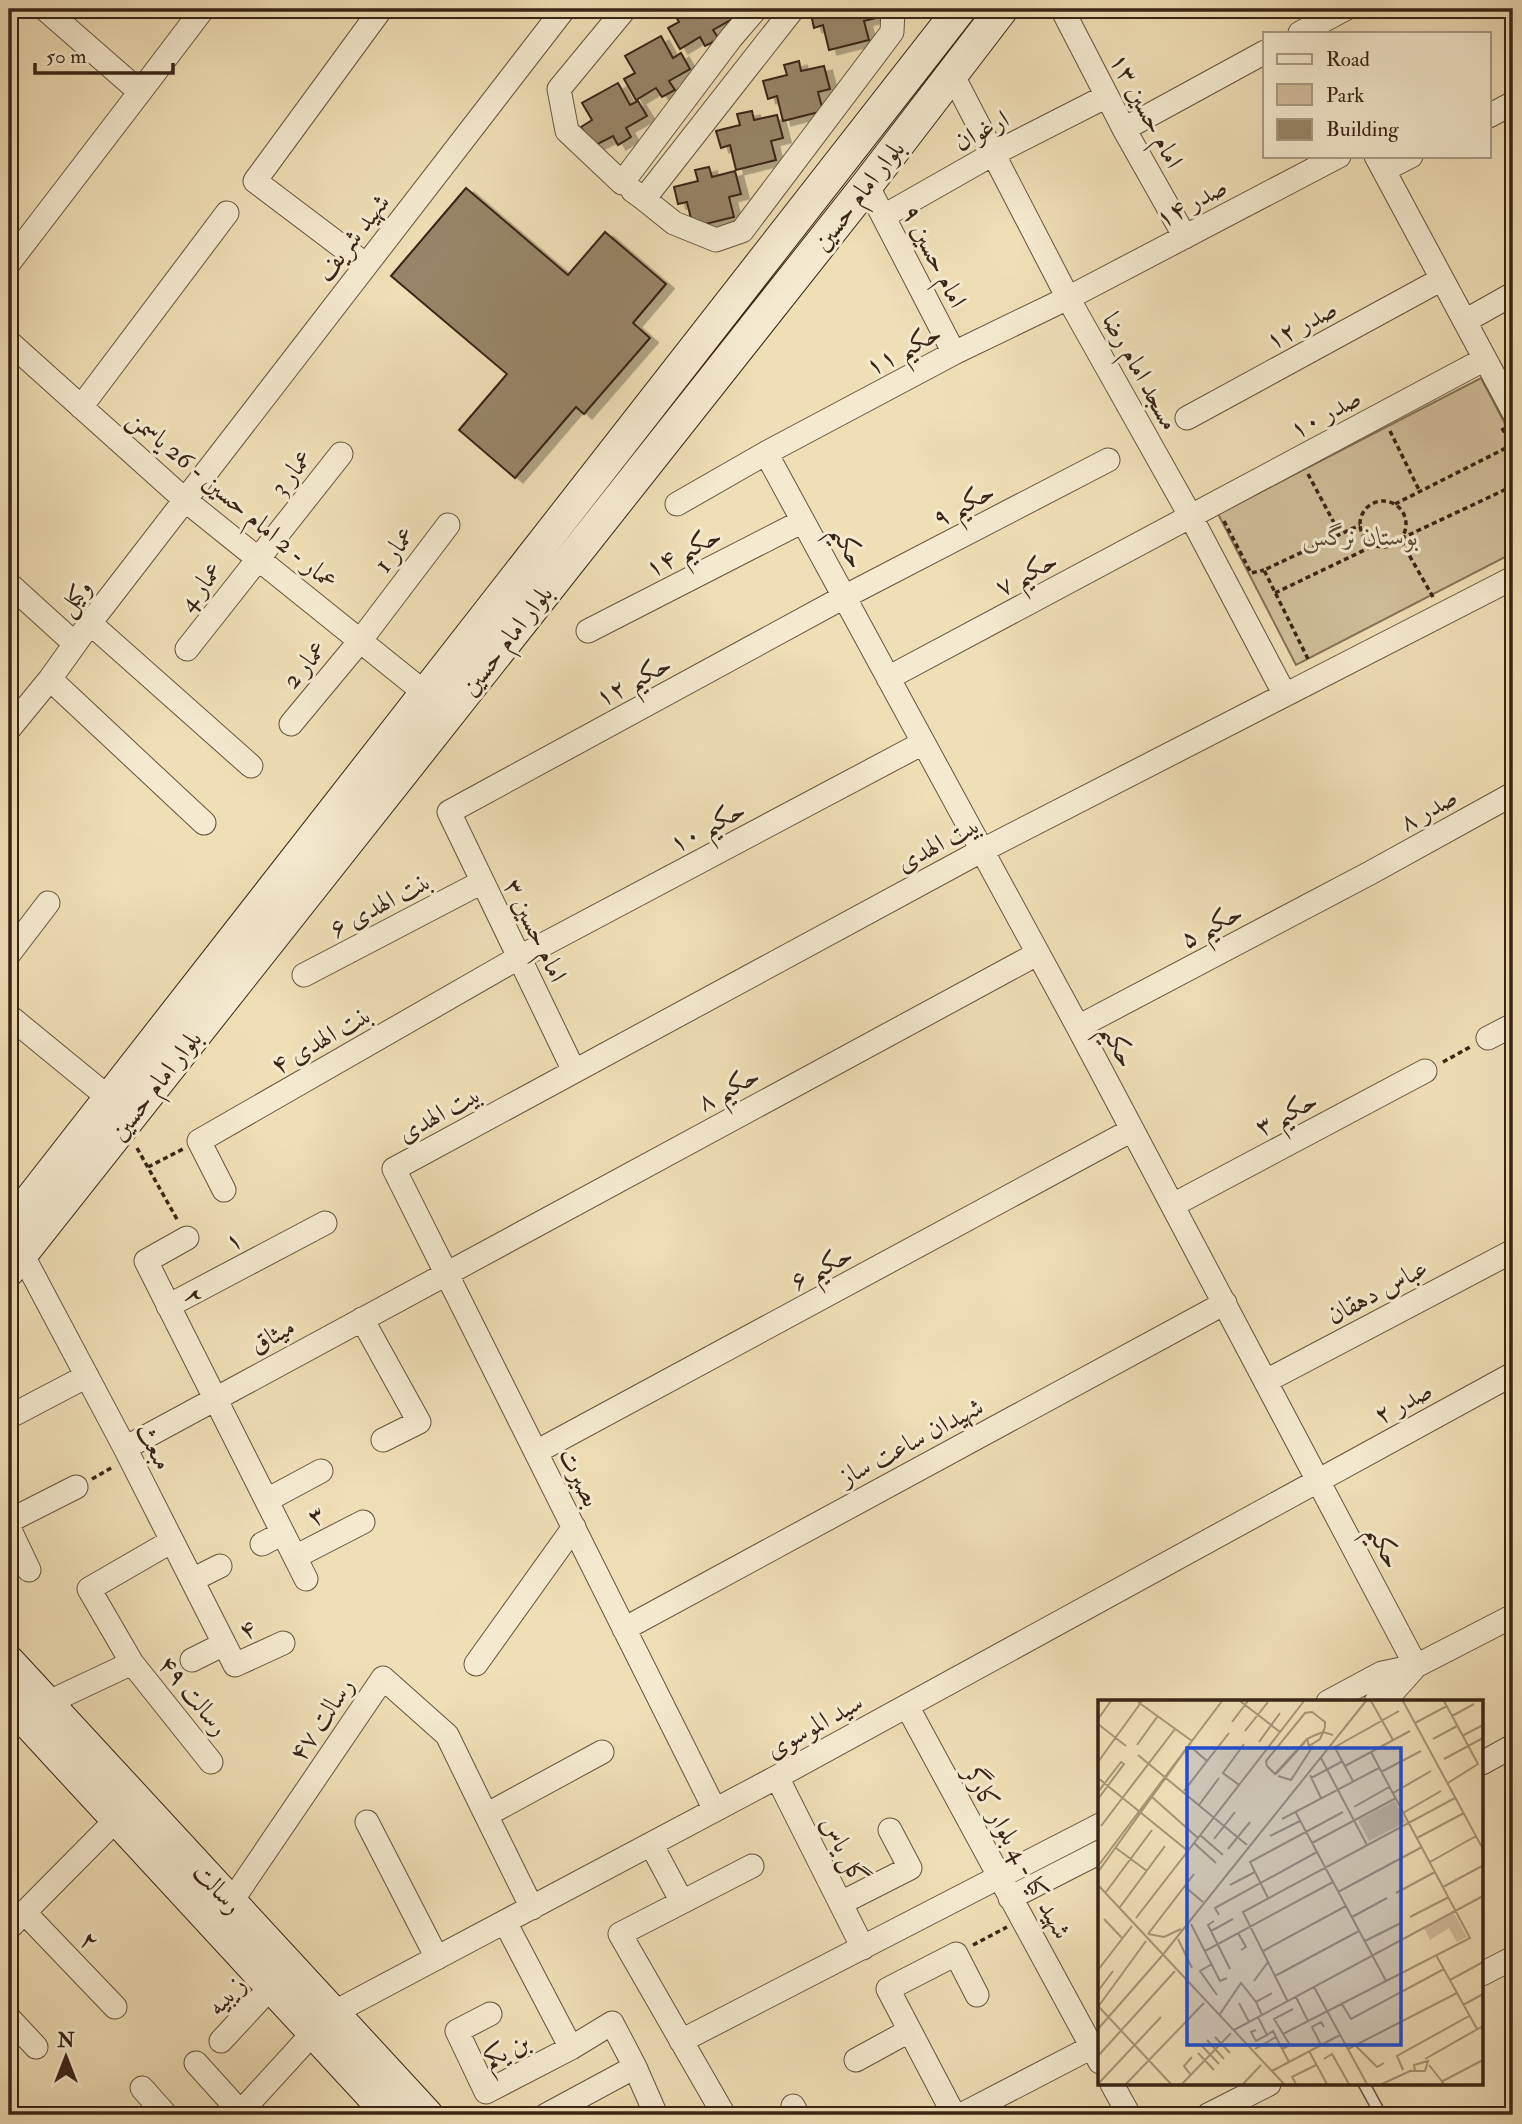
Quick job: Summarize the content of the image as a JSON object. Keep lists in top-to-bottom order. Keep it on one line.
{"streets":{"main road":["بلوار امام حسین","رسالت"],"street":["امام حسین ۱۳","ارغوان","صدر ۱۴","شهید شریف","امام حسین ۹","صدر ۱۲","حکیم ۱۱","مسجد امام رضا","صدر ۱۰","عمار 3","عمار - 2 امام حسین - 26 یاسمن","حکیم ۹","حکیم","عمار 1","حکیم ۱۴","حکیم ۷","عمار 4","وکیل","عمار 2","حکیم ۱۲","صدر ۸","حکیم ۱۰","بیت الهدی","بنت الهدی ۶","حکیم ۵","امام حسین ۳","بنت الهدی ۴","حکیم ۸","حکیم ۳","۱","حکیم ۶","عباس دهقان","۲","میثاق","صدر ۲","شهیدان ساعت ساز","مبعث","بصیرت","۳","۴","رسالت ۴۹","رسالت ۴۷","سید الموسوی","گل یاس","شهید کیا - 4 بلوار کارگر","زیبیه","بن یکم"]},"crossings":[["امام حسین ۱۳","ارغوان"],["امام حسین ۱۳","صدر ۱۴"],["ارغوان","امام حسین ۹"],["ارغوان","مسجد امام رضا"],["بلوار امام حسین","امام حسین ۹"],["بلوار امام حسین","مسجد امام رضا"],["بلوار امام حسین","عمار - 2 امام حسین - 26 یاسمن"],["بلوار امام حسین","مبعث"],["صدر ۱۴","حکیم ۱۱"],["صدر ۱۴","مسجد امام رضا"],["شهید شریف","عمار - 2 امام حسین - 26 یاسمن"],["شهید شریف","وکیل"],["امام حسین ۹","حکیم ۱۱"],["حکیم ۱۱","مسجد امام رضا"],["حکیم ۱۱","حکیم"],["مسجد امام رضا","صدر ۱۰"],["مسجد امام رضا","حکیم ۷"],["مسجد امام رضا","بیت الهدی"],["صدر ۱۰","حکیم ۷"],["عمار 3","عمار - 2 امام حسین - 26 یاسمن"],["عمار 3","عمار 4"],["عمار - 2 امام حسین - 26 یاسمن","عمار 1"],["عمار - 2 امام حسین - 26 یاسمن","عمار 4"],["عمار - 2 امام حسین - 26 یاسمن","وکیل"],["عمار - 2 امام حسین - 26 یاسمن","عمار 2"],["حکیم ۹","حکیم"],["حکیم ۹","حکیم ۱۲"],["حکیم","حکیم ۱۴"],["حکیم","حکیم ۷"],["حکیم","حکیم ۱۲"],["حکیم","حکیم ۱۰"],["حکیم","بیت الهدی"],["حکیم","حکیم ۵"],["حکیم","حکیم ۸"],["حکیم","حکیم ۳"],["حکیم","حکیم ۶"],["حکیم","عباس دهقان"],["حکیم","صدر ۲"],["حکیم","شهیدان ساعت ساز"],["حکیم","سید الموسوی"],["عمار 1","عمار 2"],["حکیم ۱۲","امام حسین ۳"],["صدر ۸","حکیم ۵"],["حکیم ۱۰","امام حسین ۳"],["حکیم ۱۰","بنت الهدی ۴"],["بیت الهدی","امام حسین ۳"],["بیت الهدی","بصیرت"],["بنت الهدی ۶","امام حسین ۳"],["امام حسین ۳","بنت الهدی ۴"],["حکیم ۸","میثاق"],["حکیم ۸","بصیرت"],["۱","۲"],["حکیم ۶","بصیرت"],["۲","میثاق"],["۲","۳"],["میثاق","مبعث"],["میثاق","بصیرت"],["صدر ۲","سید الموسوی"],["شهیدان ساعت ساز","بصیرت"],["مبعث","۴"],["مبعث","رسالت ۴۹"],["بصیرت","سید الموسوی"],["رسالت ۴۹","رسالت"],["رسالت ۴۷","رسالت"],["سید الموسوی","گل یاس"],["سید الموسوی","شهید کیا - 4 بلوار کارگر"],["سید الموسوی","رسالت"],["رسالت","زیبیه"]],"parks":["بوستان نرگس"],"legend":["Road","Park","Building"],"scale_bar":"50 m","north":"top"}
